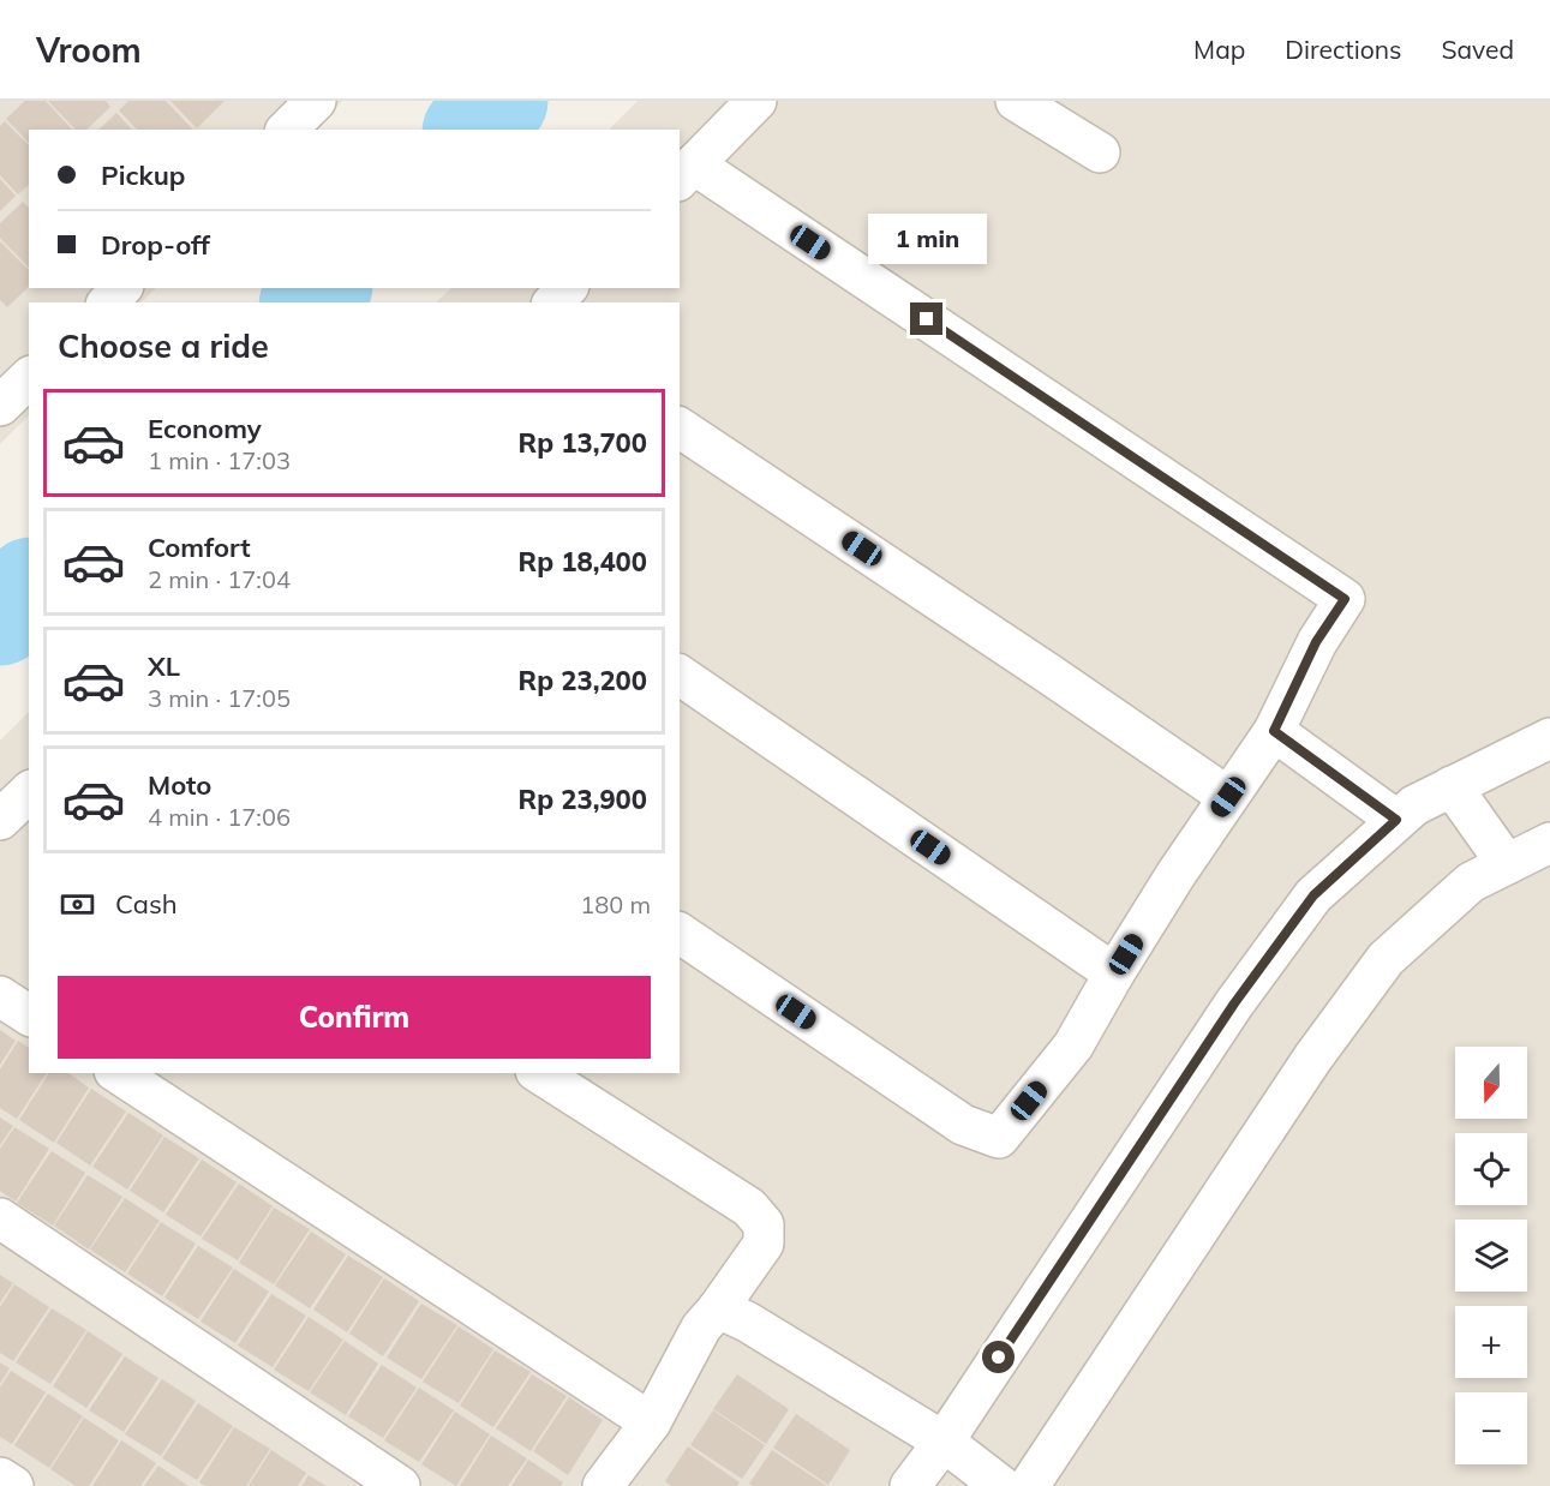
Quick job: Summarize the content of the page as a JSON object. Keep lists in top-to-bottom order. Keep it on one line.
{"north":"bottom","page":{"header":"Vroom","nav":["Map","Directions","Saved"],"banner":["Pickup","Drop-off"],"bubble":"1 min","heading":"Choose a ride","list":[{"name":"Economy","note":"1 min · 17:03","value":"Rp 13,700"},{"name":"Comfort","note":"2 min · 17:04","value":"Rp 18,400"},{"name":"XL","note":"3 min · 17:05","value":"Rp 23,200"},{"name":"Moto","note":"4 min · 17:06","value":"Rp 23,900"}],"pay":["Cash","180 m"],"buttons":"Confirm","map_buttons":["+","−"]}}
